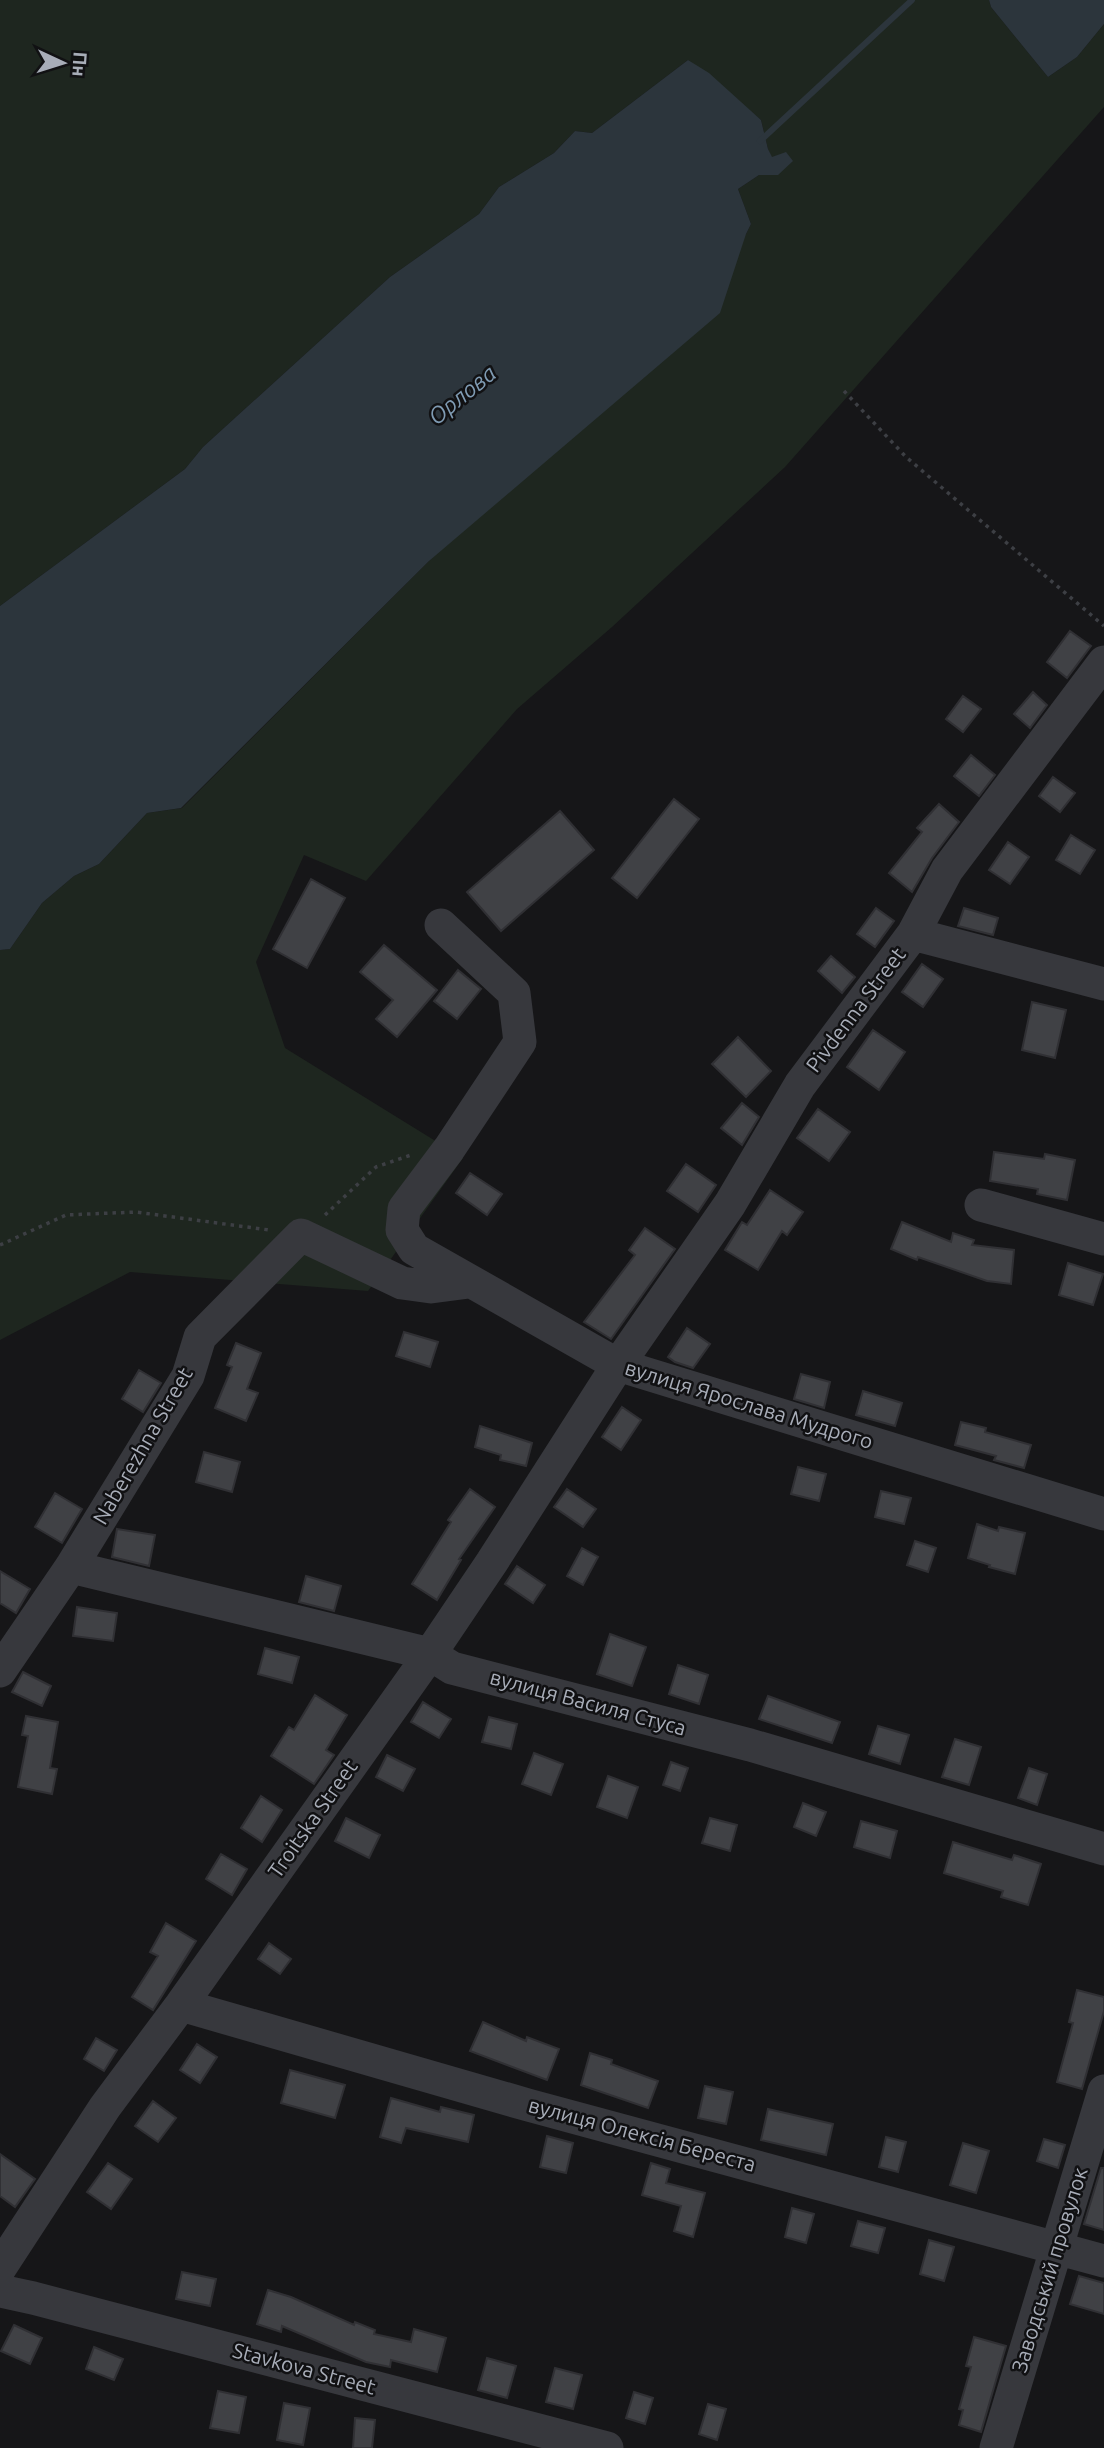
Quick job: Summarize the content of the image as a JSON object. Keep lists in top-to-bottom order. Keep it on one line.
{"streets":{"street":["Pivdenna Street","вулиця Ярослава Мудрого","Naberezhna Street","вулиця Василя Стуса","Troitska Street","вулиця Олексія Береста","Заводський провулок","Stavkova Street"]},"crossings":[["Pivdenna Street","вулиця Ярослава Мудрого"],["Pivdenna Street","Troitska Street"],["вулиця Ярослава Мудрого","Troitska Street"],["Naberezhna Street","вулиця Василя Стуса"],["вулиця Василя Стуса","Troitska Street"],["Troitska Street","вулиця Олексія Береста"],["Troitska Street","Stavkova Street"],["вулиця Олексія Береста","Заводський провулок"]],"water":["Орлова"],"north":"right"}
